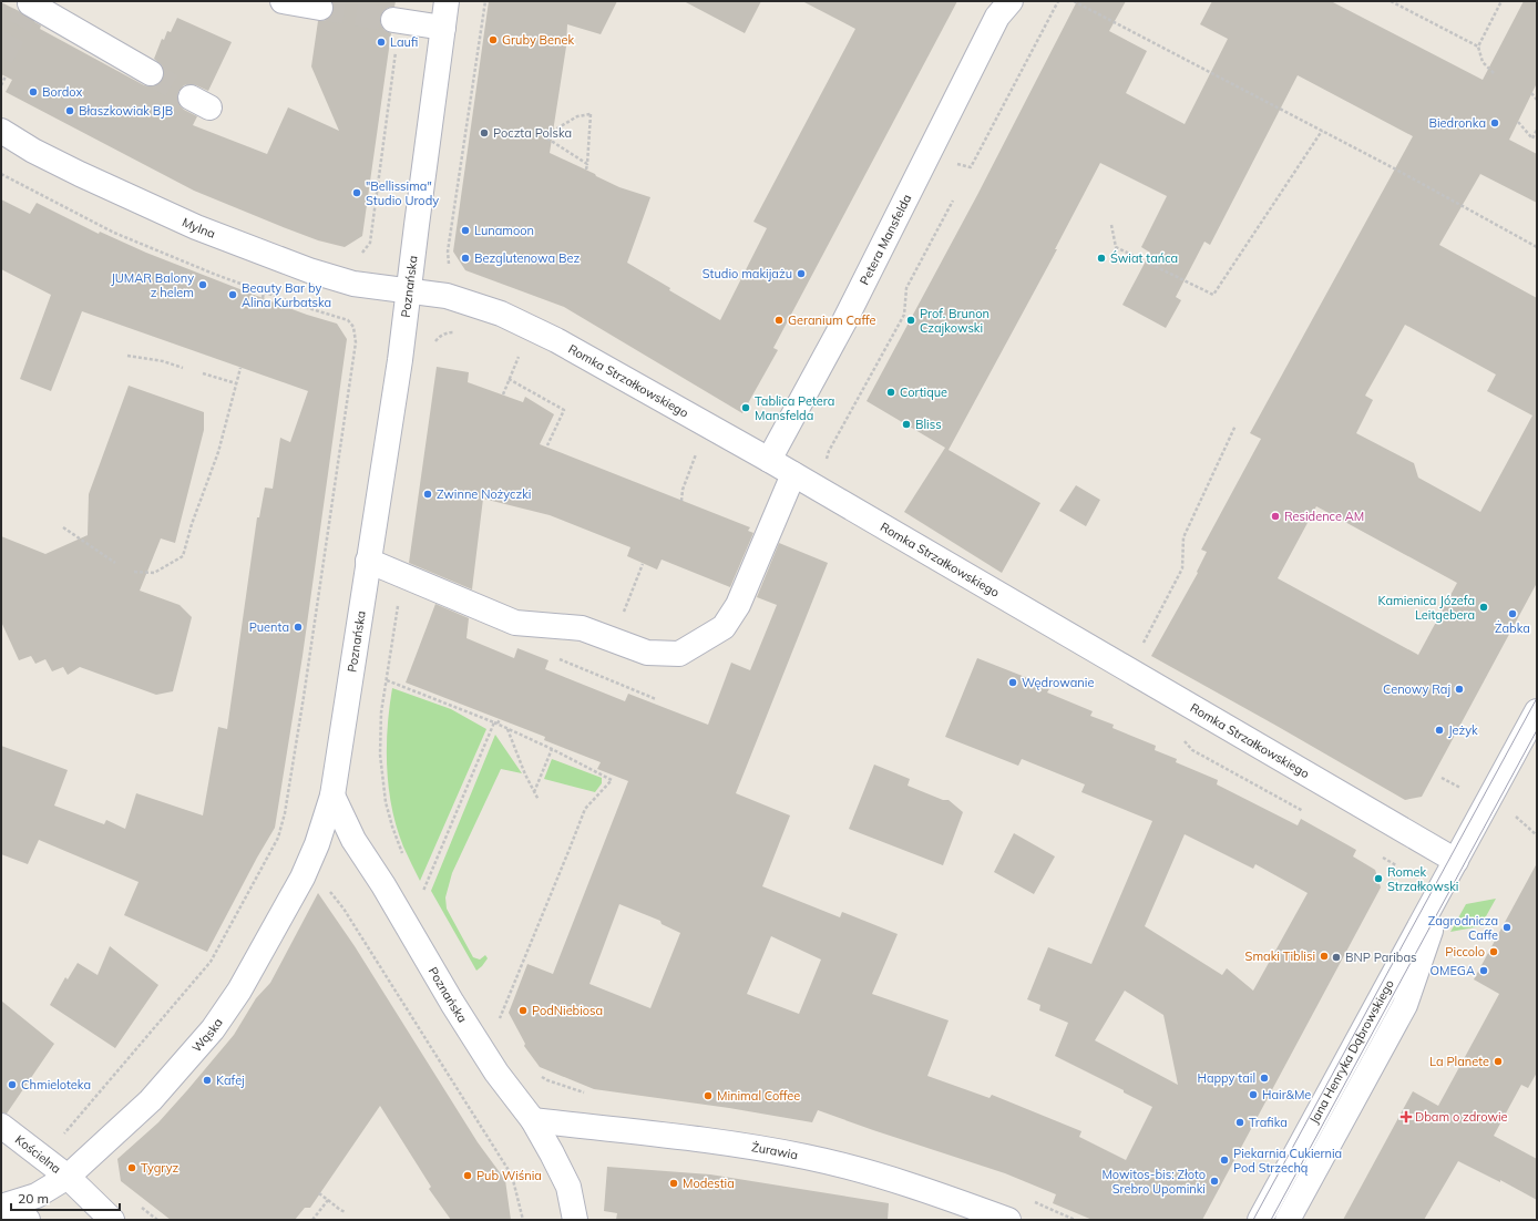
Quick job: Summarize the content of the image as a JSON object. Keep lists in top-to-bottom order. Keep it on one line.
{"streets":{"street":["Mylna","Petera Mansfelda","Poznańska","Romka Strzałkowskiego","Wąska","Jana Henryka Dąbrowskiego","Żurawia","Kościelna"]},"crossings":[["Mylna","Poznańska"],["Mylna","Romka Strzałkowskiego"],["Petera Mansfelda","Romka Strzałkowskiego"],["Poznańska","Romka Strzałkowskiego"],["Poznańska","Wąska"],["Poznańska","Żurawia"],["Romka Strzałkowskiego","Jana Henryka Dąbrowskiego"],["Wąska","Kościelna"]],"places":{"other":["Gruby Benek","Laufi","Bordox","Błaszkowiak BJB","Biedronka","Poczta Polska","\"Bellissima\" Studio Urody","Lunamoon","Bezglutenowa Bez","Świat tańca","Studio makijażu","JUMAR Balony z helem","Beauty Bar by Alina Kurbatska","Geranium Caffe","Prof. Brunon Czajkowski","Cortique","Tablica Petera Mansfelda","Bliss","Zwinne Nożyczki","Residence AM","Kamienica Józefa Leitgebera","Żabka","Puenta","Wędrowanie","Cenowy Raj","Jeżyk","Romek Strzałkowski","Zagrodnicza Caffe","Piccolo","Smaki Tiblisi","BNP Paribas","OMEGA","PodNiebiosa","La Planete","Happy tail","Kafej","Chmieloteka","Hair&Me","Minimal Coffee","Trafika","Piekarnia Cukiernia Pod Strzechą","Tygryz","Pub Wiśnia","Mowitos-bis: Złoto Srebro Upominki","Modestia"],"health":["Dbam o zdrowie"]},"scale_bar":"20 m"}
